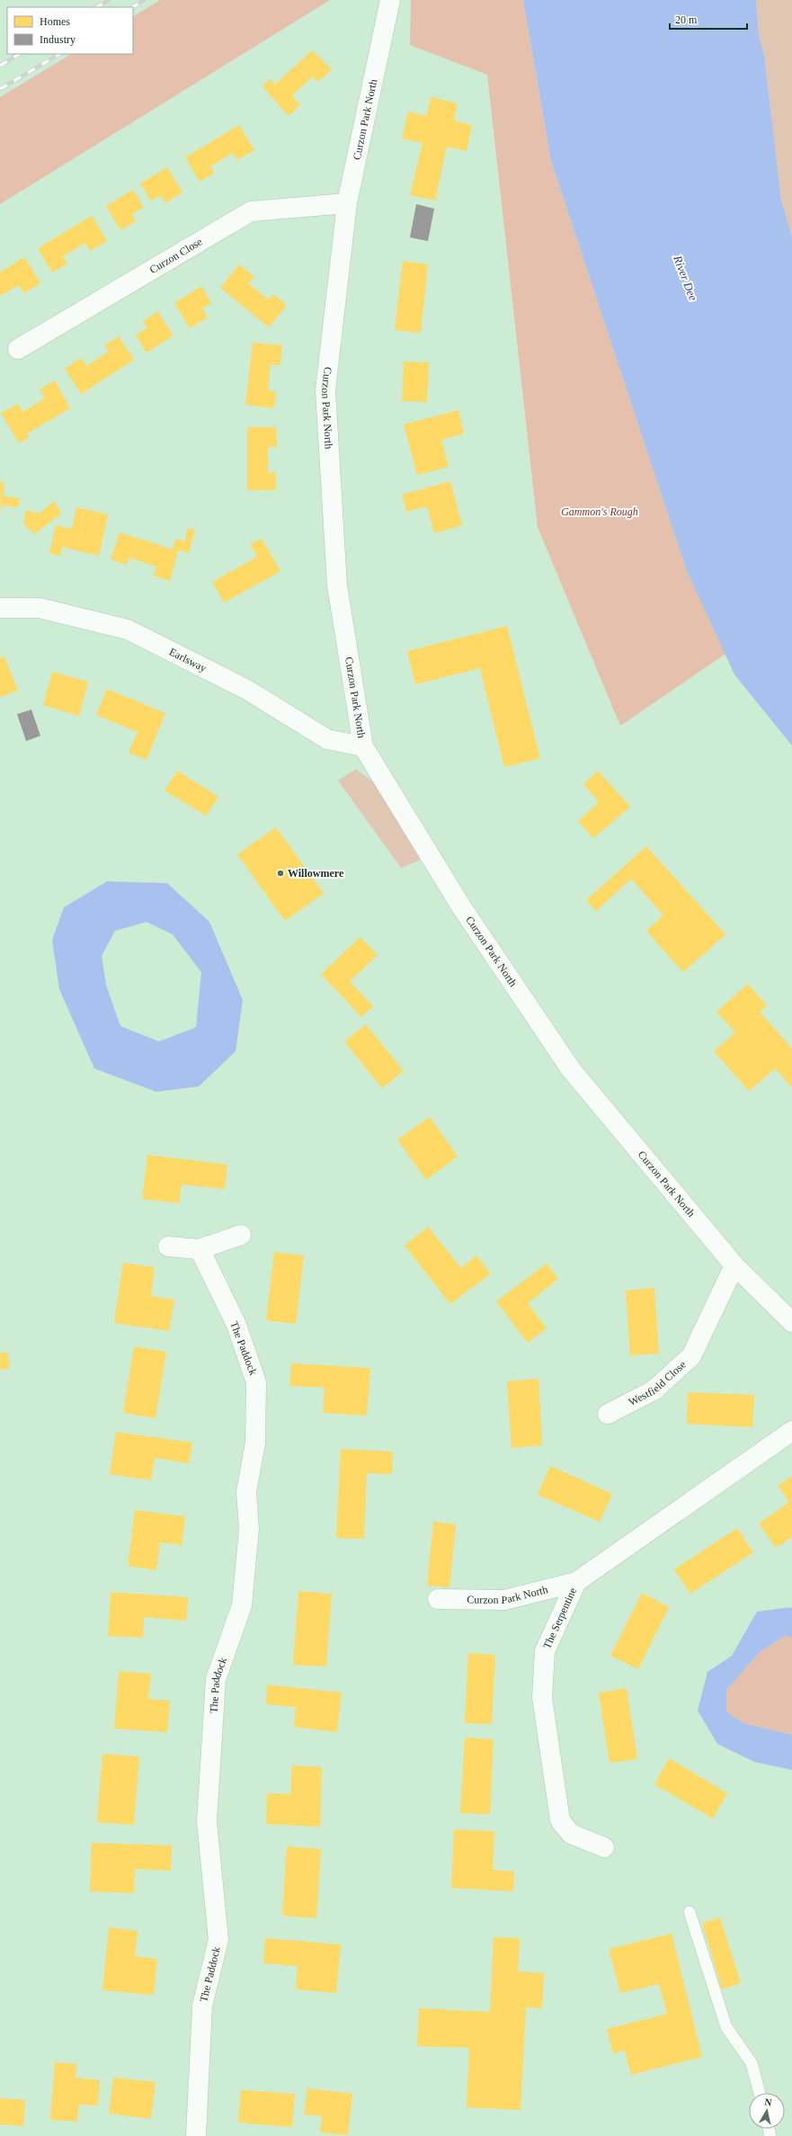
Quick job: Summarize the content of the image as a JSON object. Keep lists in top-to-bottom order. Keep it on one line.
{"streets":{"street":["Curzon Park North","Curzon Close","Earlsway","The Paddock","Westfield Close","The Serpentine"]},"crossings":[["Curzon Park North","Curzon Close"],["Curzon Park North","Earlsway"],["Curzon Park North","Westfield Close"],["Curzon Park North","The Serpentine"]],"water":["River Dee"],"parks":["Gammon's Rough"],"places":["Willowmere"],"legend":["Homes","Industry"],"scale_bar":"20 m","north":"top"}
